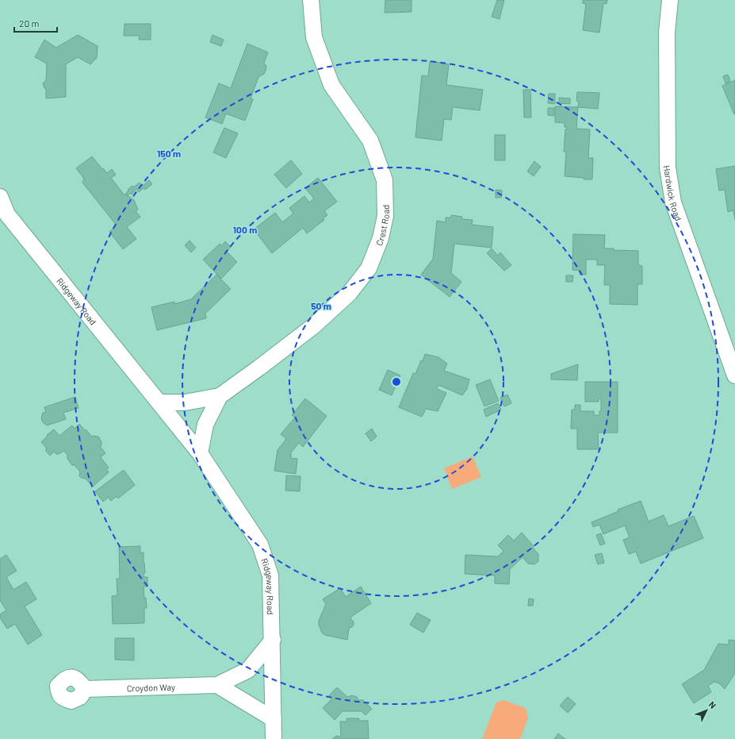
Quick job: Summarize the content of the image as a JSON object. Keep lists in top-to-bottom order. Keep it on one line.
{"streets":{"street":["Hardwick Road","Crest Road","Ridgeway Road","Croydon Way"]},"crossings":[["Ridgeway Road","Croydon Way"]],"scale_bar":"20 m","north":"top right","rings":["150 m","100 m","50 m"]}
